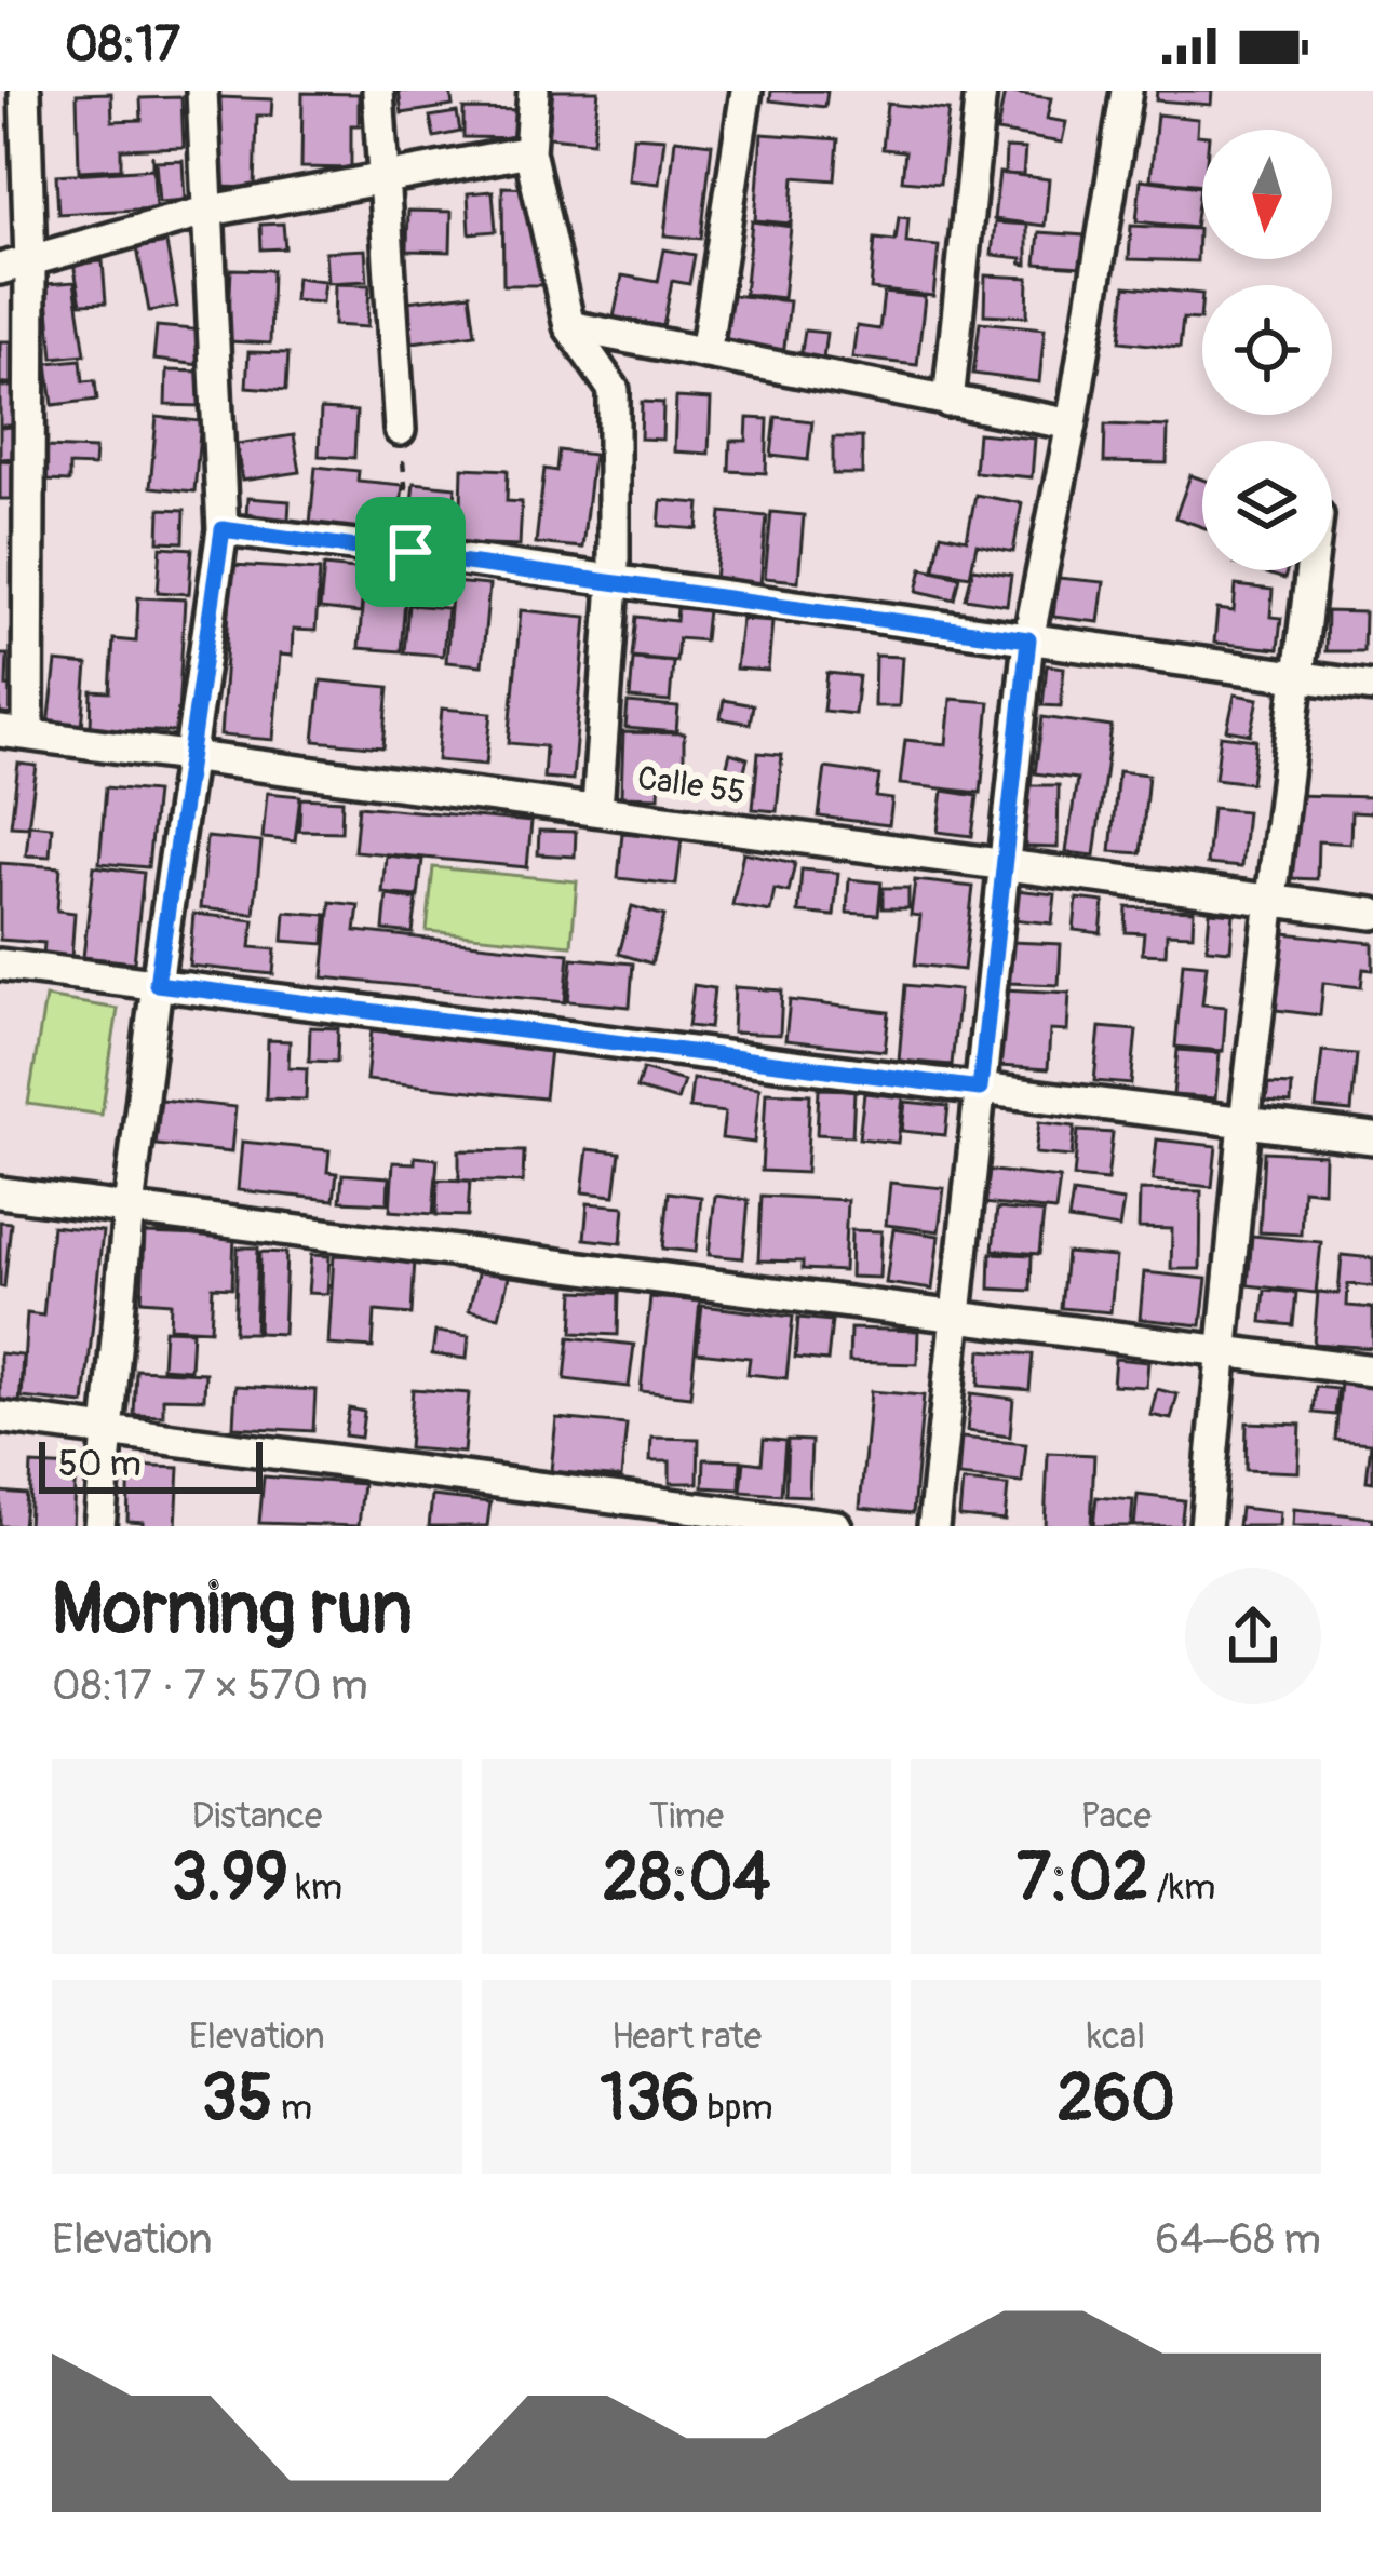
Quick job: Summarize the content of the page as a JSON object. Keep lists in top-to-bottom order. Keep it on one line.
{"streets":{"street":["Calle 55"]},"scale_bar":"50 m","north":"bottom","page":{"status":"08:17","scale":"50 m","heading":["Morning run","08:17 · 7 × 570 m"],"stats":[["Distance","3.99 km"],["Time","28:04"],["Pace","7:02 /km"],["Elevation","35 m"],["Heart rate","136 bpm"],["kcal","260"]],"chart":["Elevation","64–68 m"]}}
